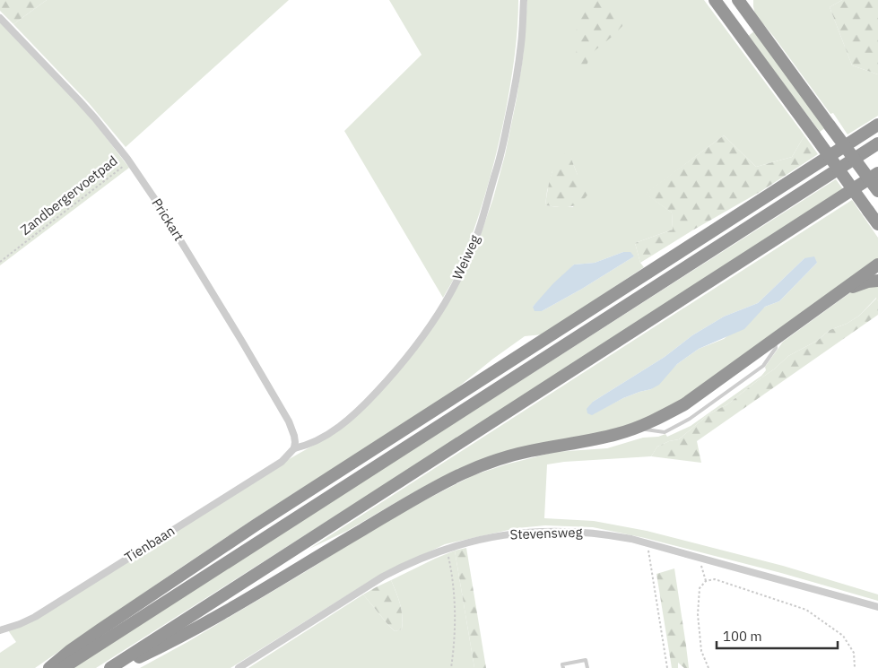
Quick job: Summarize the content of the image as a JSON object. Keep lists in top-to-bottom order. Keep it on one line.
{"streets":{"street":["Prickart","Weiweg","Stevensweg","Tienbaan"],"path":["Zandbergervoetpad"]},"crossings":[["Zandbergervoetpad","Prickart"],["Prickart","Weiweg"],["Prickart","Tienbaan"],["Weiweg","Tienbaan"]],"scale_bar":"100 m"}
